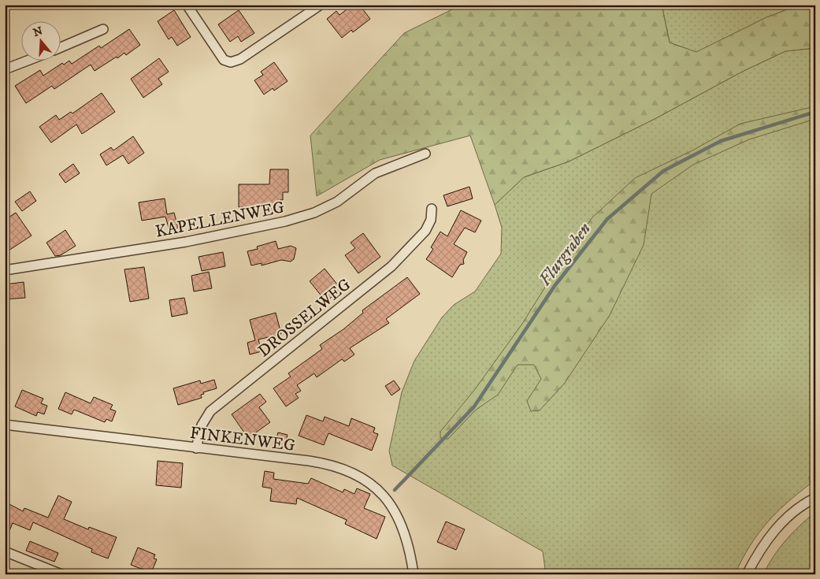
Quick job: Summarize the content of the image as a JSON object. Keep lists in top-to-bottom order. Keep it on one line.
{"streets":{"street":["KAPELLENWEG","DROSSELWEG","FINKENWEG"]},"crossings":[["DROSSELWEG","FINKENWEG"]],"water":["Flurgraben"],"north":"top"}
